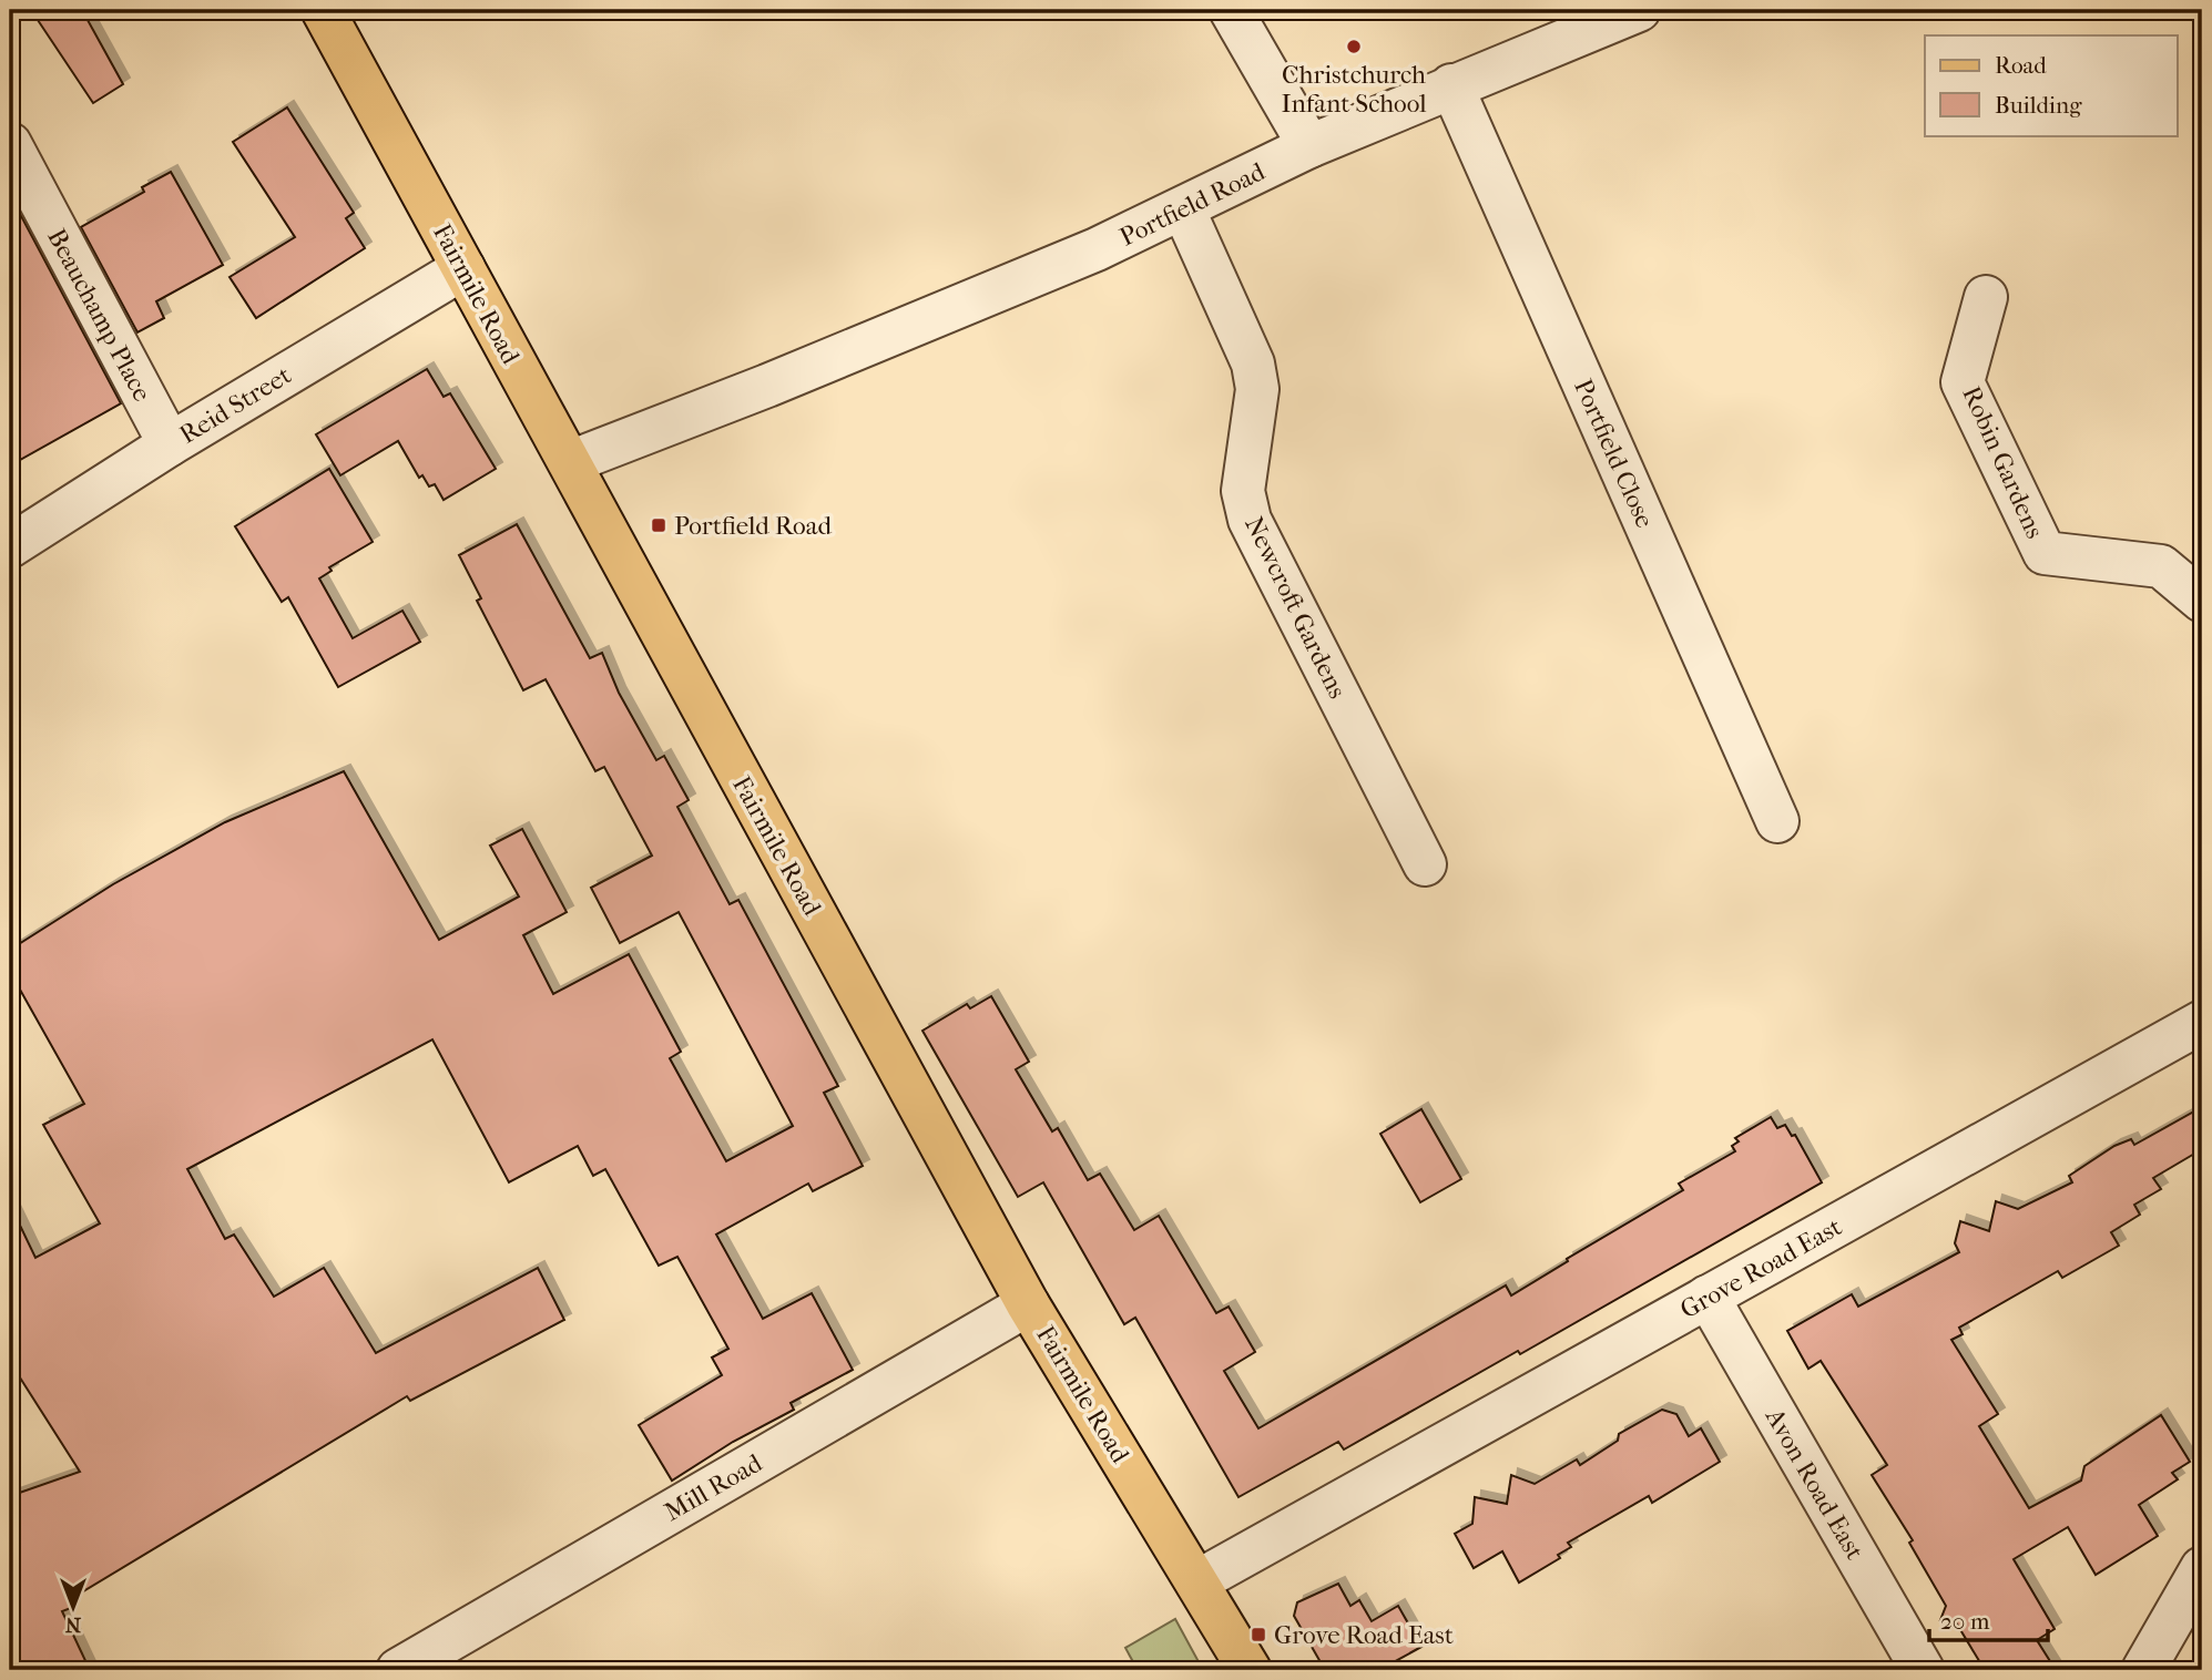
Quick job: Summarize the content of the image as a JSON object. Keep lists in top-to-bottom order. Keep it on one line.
{"streets":{"main road":["Fairmile Road"],"street":["Portfield Road","Beauchamp Place","Reid Street","Portfield Close","Robin Gardens","Newcroft Gardens","Grove Road East","Avon Road East","Mill Road"]},"crossings":[["Portfield Road","Fairmile Road"],["Portfield Road","Portfield Close"],["Portfield Road","Newcroft Gardens"],["Fairmile Road","Reid Street"],["Fairmile Road","Grove Road East"],["Fairmile Road","Mill Road"],["Beauchamp Place","Reid Street"],["Grove Road East","Avon Road East"]],"places":{"other":["Christchurch Infant School"],"transit":["Portfield Road","Grove Road East"]},"legend":["Road","Building"],"scale_bar":"20 m","north":"bottom"}
